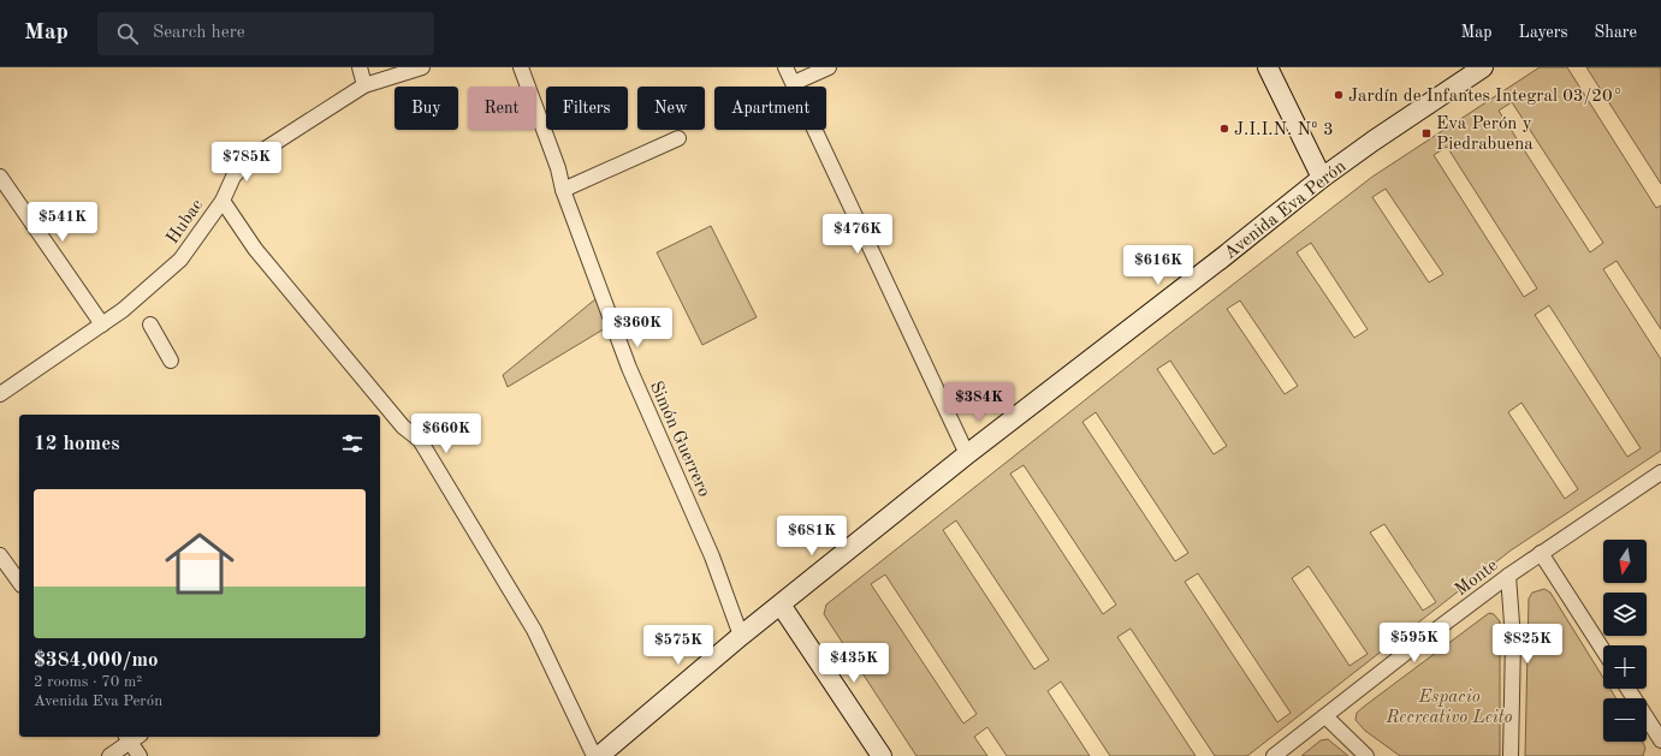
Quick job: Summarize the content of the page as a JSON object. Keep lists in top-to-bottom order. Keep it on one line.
{"streets":{"main road":["Avenida Eva Perón"],"street":["Hubac","Simón Guerrero","Monte"]},"crossings":[["Avenida Eva Perón","Simón Guerrero"]],"parks":["Espacio Recreativo Leito"],"places":{"other":["Jardín de Infantes Integral 03/20°","J.I.I.N. Nº 3"],"transit":["Eva Perón y Piedrabuena"]},"north":"bottom","page":{"header":"Map","search":"Search here","nav":["Map","Layers","Share"],"chip":["Buy","Rent","Filters","New","Apartment"],"price":["$785K","$541K","$476K","$616K","$360K","$384K","$660K","$681K","$595K","$825K","$575K","$435K"],"heading":"12 homes","list":[{"name":"$384,000/mo","note":"2 rooms · 70 m² · Avenida Eva Perón"}],"map_buttons":["+","−"]}}
